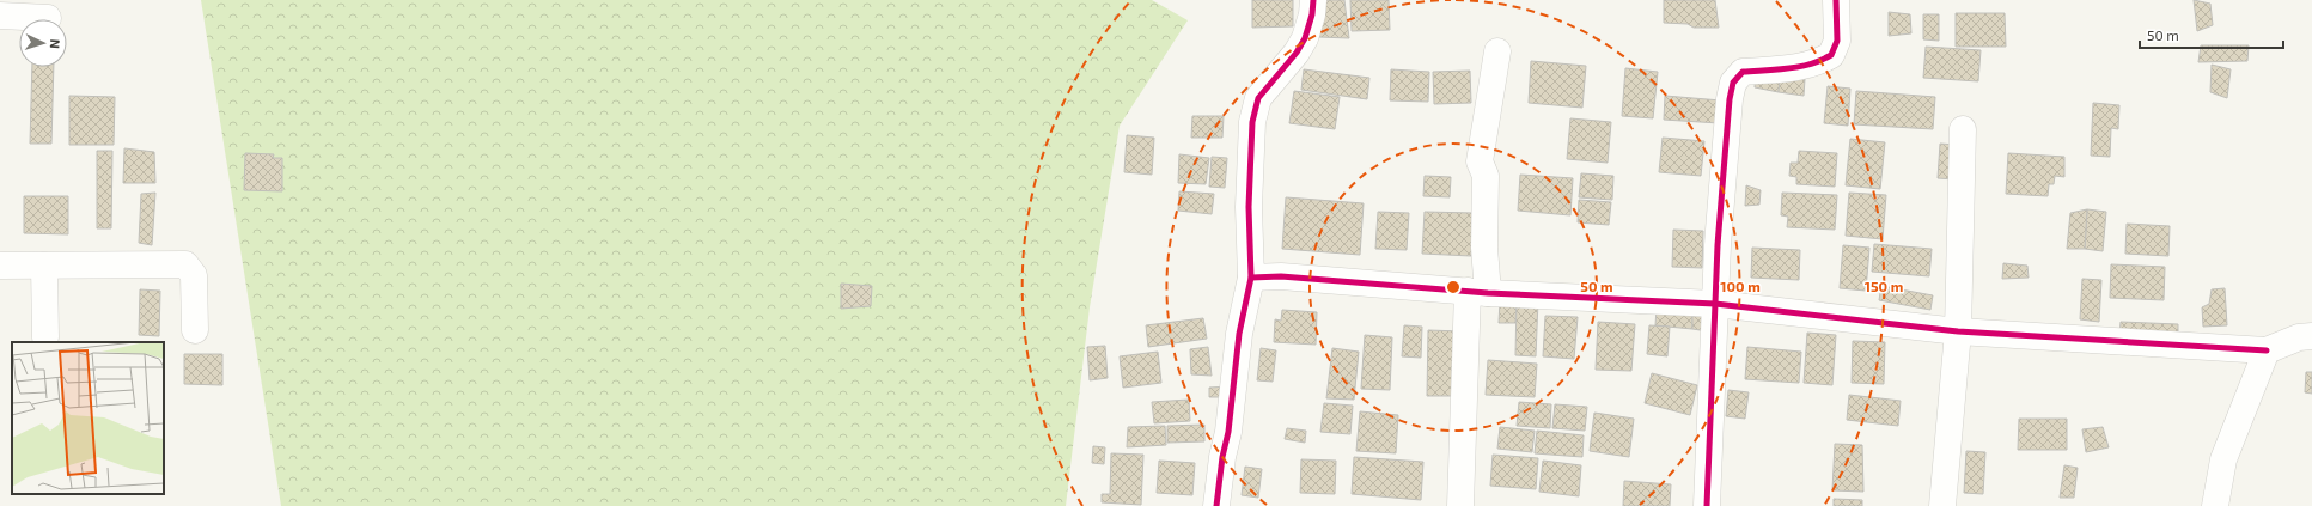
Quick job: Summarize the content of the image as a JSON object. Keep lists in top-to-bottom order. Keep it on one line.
{"scale_bar":"50 m","north":"right","rings":["50 m","100 m","150 m"]}
